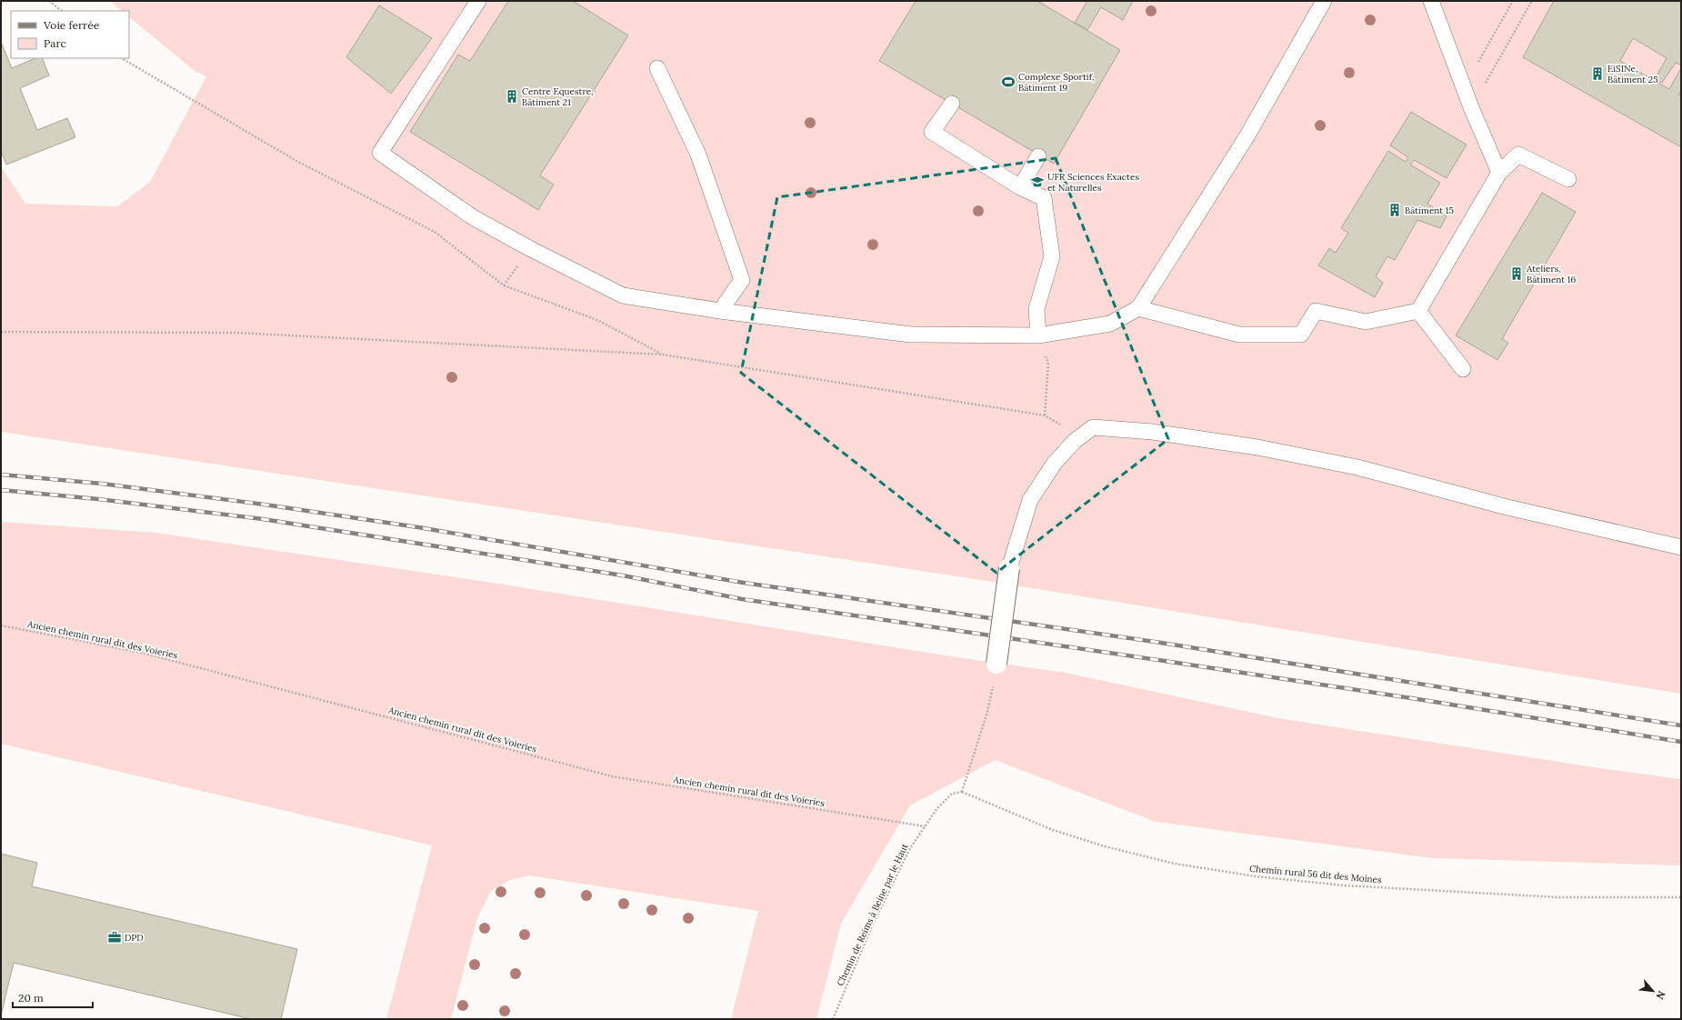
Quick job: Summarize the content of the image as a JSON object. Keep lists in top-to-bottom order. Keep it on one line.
{"streets":{"path":["Ancien chemin rural dit des Voieries","Chemin rural 56 dit des Moines","Chemin de Reims à Beine par le Haut"]},"crossings":[["Ancien chemin rural dit des Voieries","Chemin de Reims à Beine par le Haut"],["Chemin rural 56 dit des Moines","Chemin de Reims à Beine par le Haut"]],"places":{"building":["EiSINe, Bâtiment 25","Centre Equestre, Bâtiment 21","Bâtiment 15","Ateliers, Bâtiment 16"],"sports":["Complexe Sportif, Bâtiment 19"],"school or university":["UFR Sciences Exactes et Naturelles"],"office":["DPD"]},"legend":["Voie ferrée","Parc"],"scale_bar":"20 m","north":"bottom right"}
